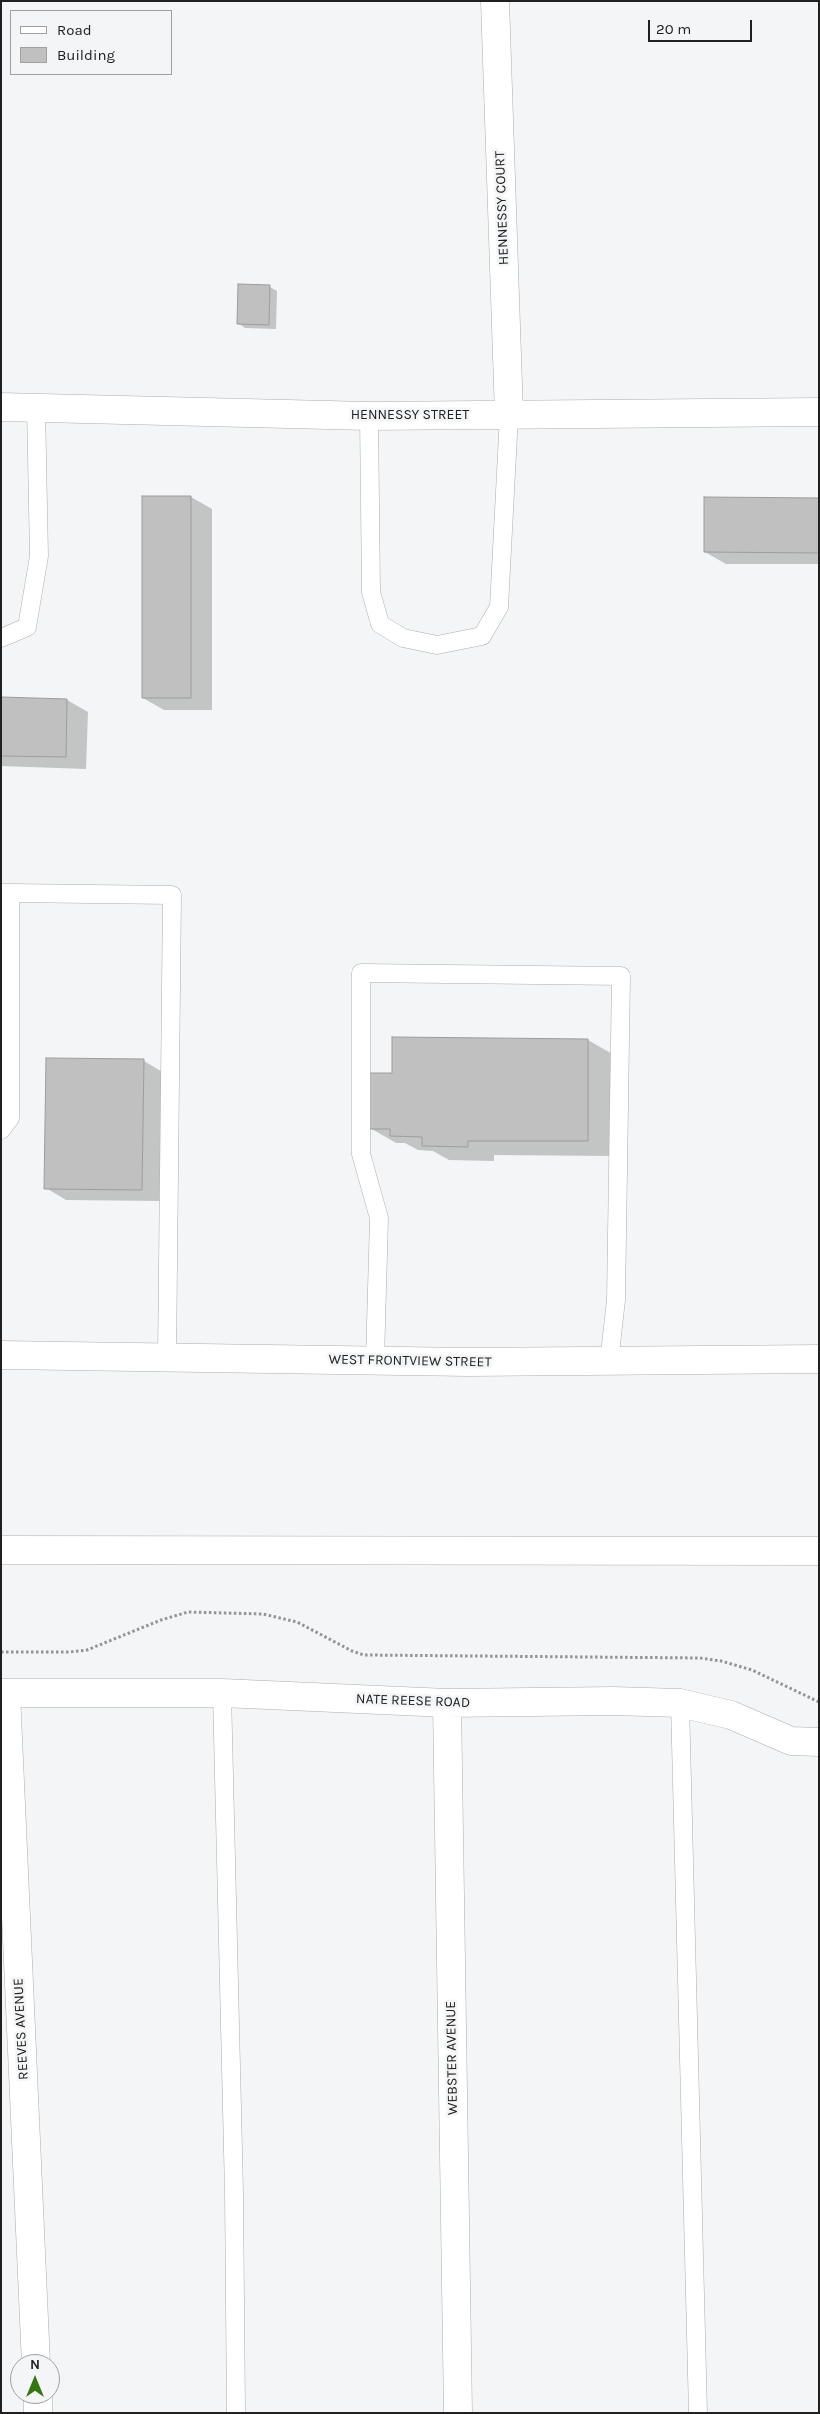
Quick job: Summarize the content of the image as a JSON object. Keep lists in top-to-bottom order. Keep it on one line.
{"streets":{"main road":["HENNESSY COURT","HENNESSY STREET","WEST FRONTVIEW STREET","NATE REESE ROAD","REEVES AVENUE","WEBSTER AVENUE"]},"crossings":[["HENNESSY COURT","HENNESSY STREET"],["NATE REESE ROAD","REEVES AVENUE"],["NATE REESE ROAD","WEBSTER AVENUE"]],"legend":["Road","Building"],"scale_bar":"20 m","north":"top"}
